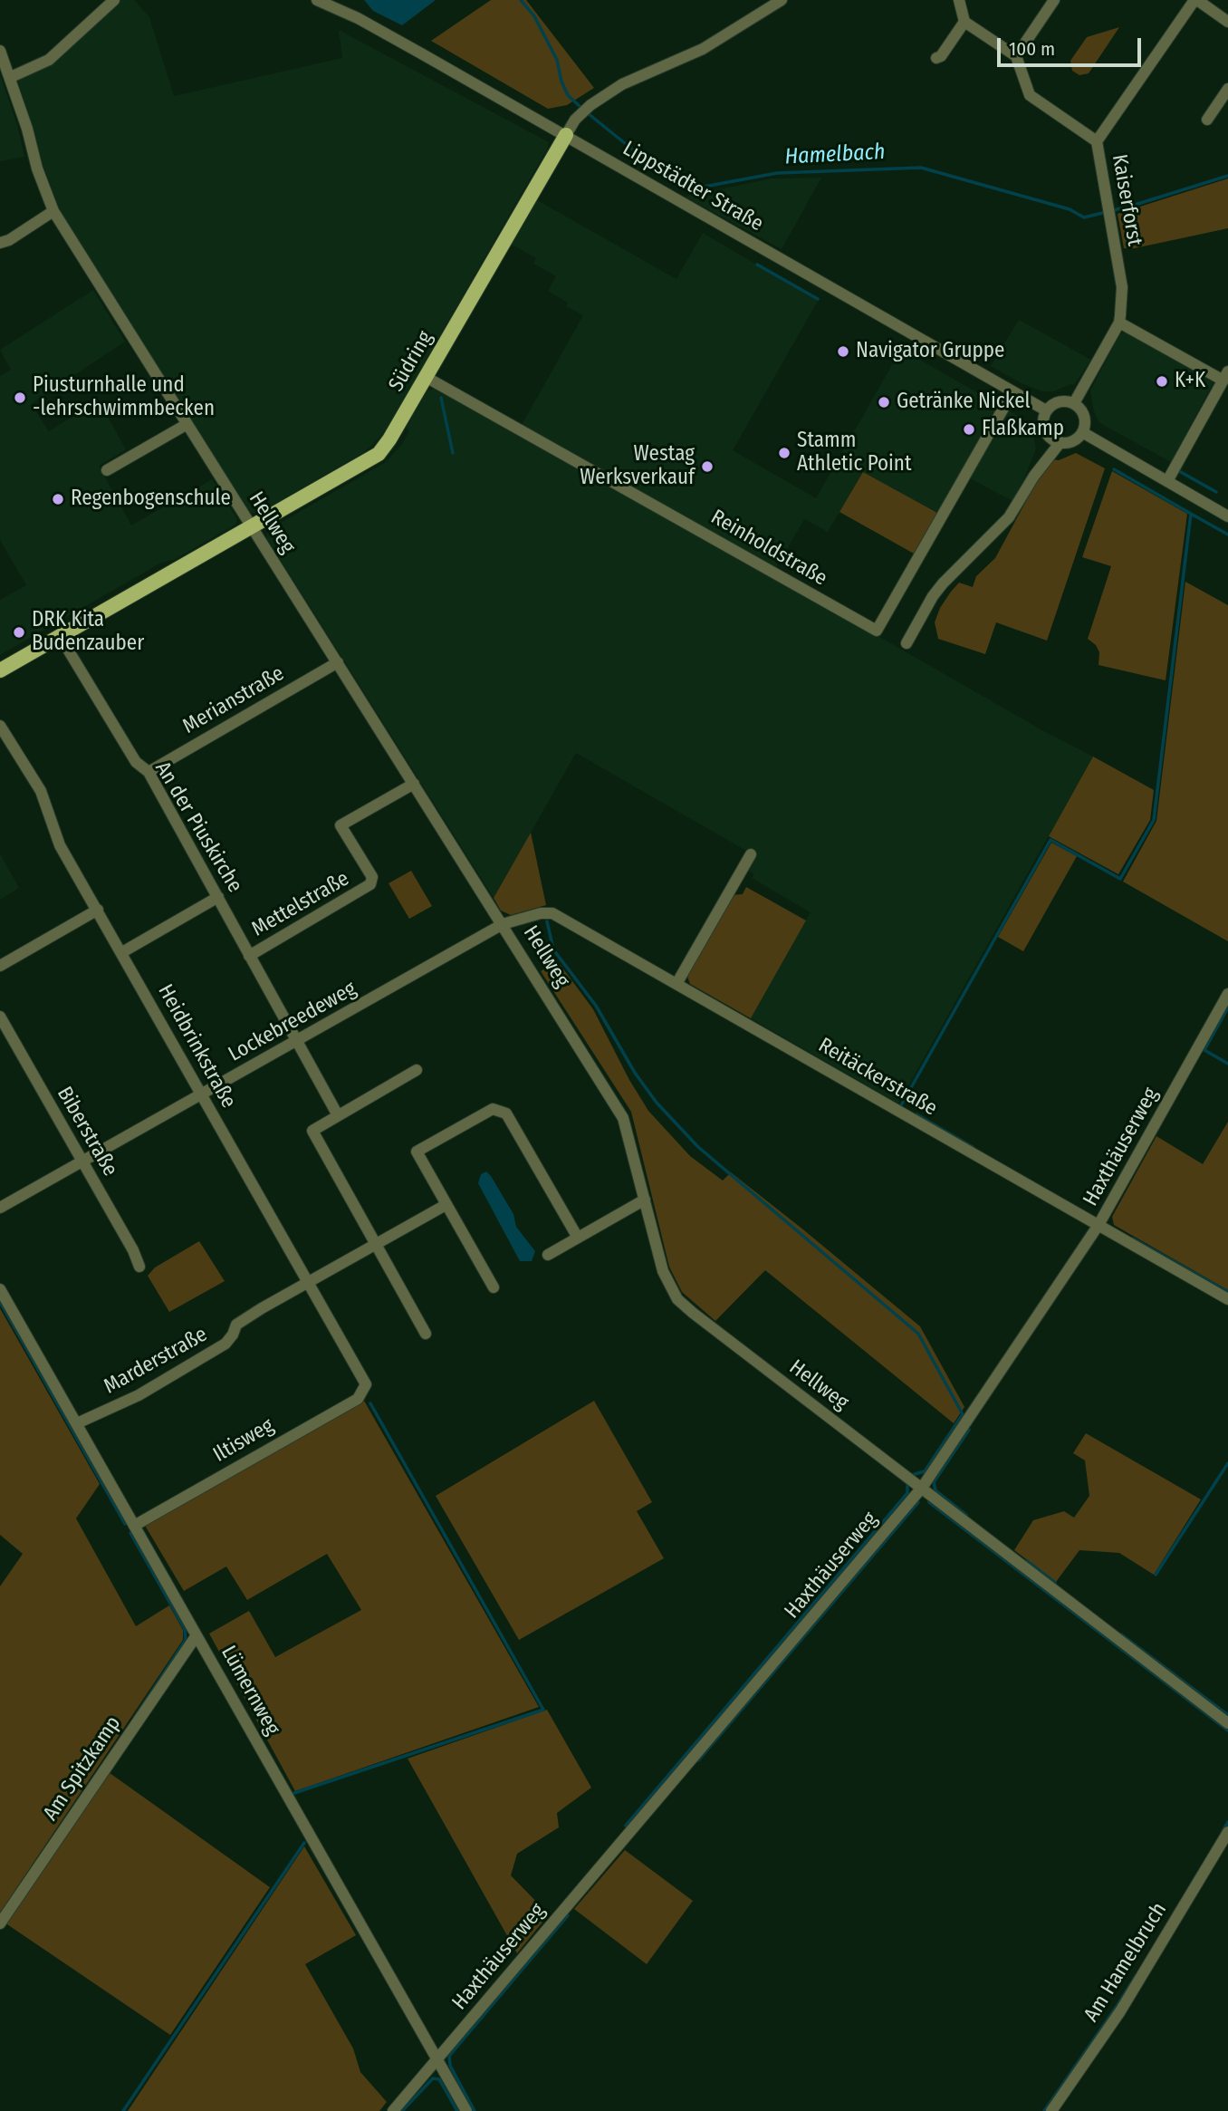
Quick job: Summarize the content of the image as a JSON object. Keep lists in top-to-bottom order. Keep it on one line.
{"streets":{"main road":["Südring"],"street":["Lippstädter Straße","Kaiserforst","Hellweg","Reinholdstraße","Merianstraße","An der Piuskirche","Mettelstraße","Lockebreedeweg","Heidbrinkstraße","Reitäckerstraße","Biberstraße","Haxthäuserweg","Marderstraße","Iltisweg","Lümernweg","Am Spitzkamp","Am Hamelbruch"]},"crossings":[["Lippstädter Straße","Kaiserforst"],["Lippstädter Straße","Südring"],["Lippstädter Straße","Reinholdstraße"],["Südring","Hellweg"],["Südring","Reinholdstraße"],["Südring","An der Piuskirche"],["Hellweg","Merianstraße"],["Hellweg","Mettelstraße"],["Hellweg","Lockebreedeweg"],["Hellweg","Reitäckerstraße"],["Hellweg","Haxthäuserweg"],["Merianstraße","An der Piuskirche"],["An der Piuskirche","Mettelstraße"],["An der Piuskirche","Lockebreedeweg"],["Lockebreedeweg","Heidbrinkstraße"],["Lockebreedeweg","Reitäckerstraße"],["Lockebreedeweg","Biberstraße"],["Heidbrinkstraße","Marderstraße"],["Heidbrinkstraße","Iltisweg"],["Reitäckerstraße","Haxthäuserweg"],["Haxthäuserweg","Lümernweg"],["Marderstraße","Lümernweg"],["Iltisweg","Lümernweg"],["Lümernweg","Am Spitzkamp"]],"water":["Hamelbach"],"places":["Navigator Gruppe","K+K","Piusturnhalle und -lehrschwimmbecken","Getränke Nickel","Flaßkamp","Stamm Athletic Point","Westag Werksverkauf","Regenbogenschule","DRK Kita Budenzauber"],"scale_bar":"100 m"}
